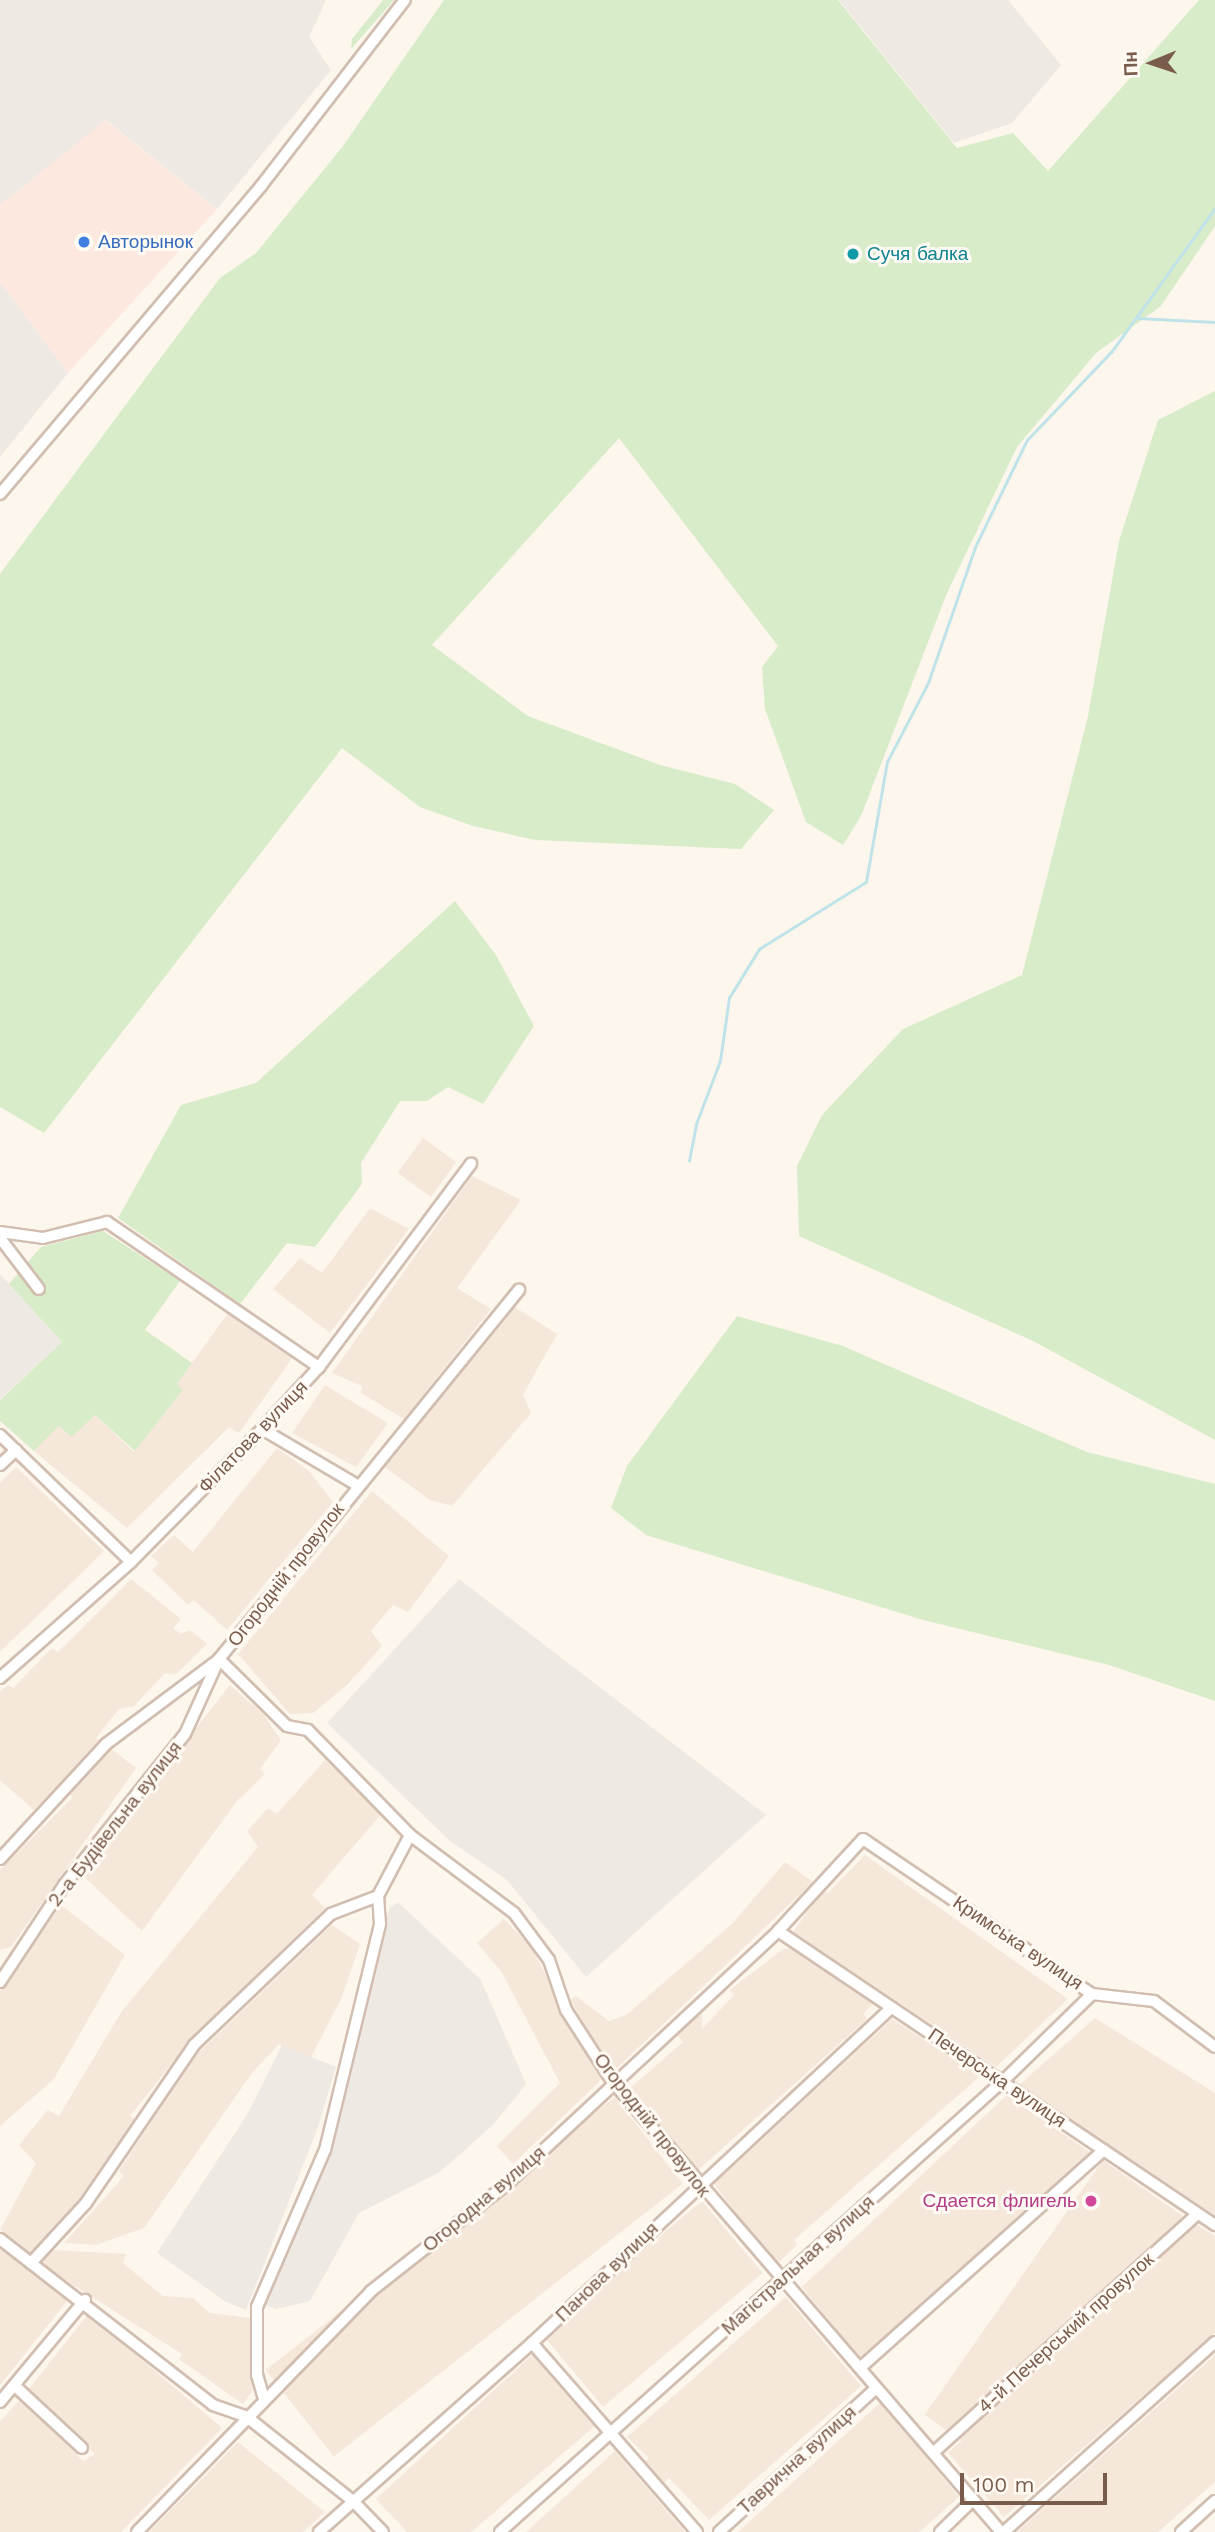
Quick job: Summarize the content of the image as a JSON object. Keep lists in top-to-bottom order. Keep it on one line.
{"streets":{"street":["Філатова вулиця","Огородній провулок","2-а Будівельна вулиця","Кримська вулиця","Печерська вулиця","Огородна вулиця","Магістральная вулиця","Панова вулиця","4-й Печерський провулок","Таврична вулиця"]},"crossings":[["Огородній провулок","2-а Будівельна вулиця"],["Огородній провулок","Огородна вулиця"],["Огородній провулок","Магістральная вулиця"],["Огородній провулок","Панова вулиця"],["Огородній провулок","4-й Печерський провулок"],["Огородній провулок","Таврична вулиця"],["Кримська вулиця","Огородна вулиця"],["Кримська вулиця","Магістральная вулиця"],["Печерська вулиця","Огородна вулиця"],["Печерська вулиця","Магістральная вулиця"],["Печерська вулиця","Панова вулиця"],["Печерська вулиця","4-й Печерський провулок"]],"places":["Авторынок","Сучя балка","Сдается флигель"],"scale_bar":"100 m","north":"left"}
